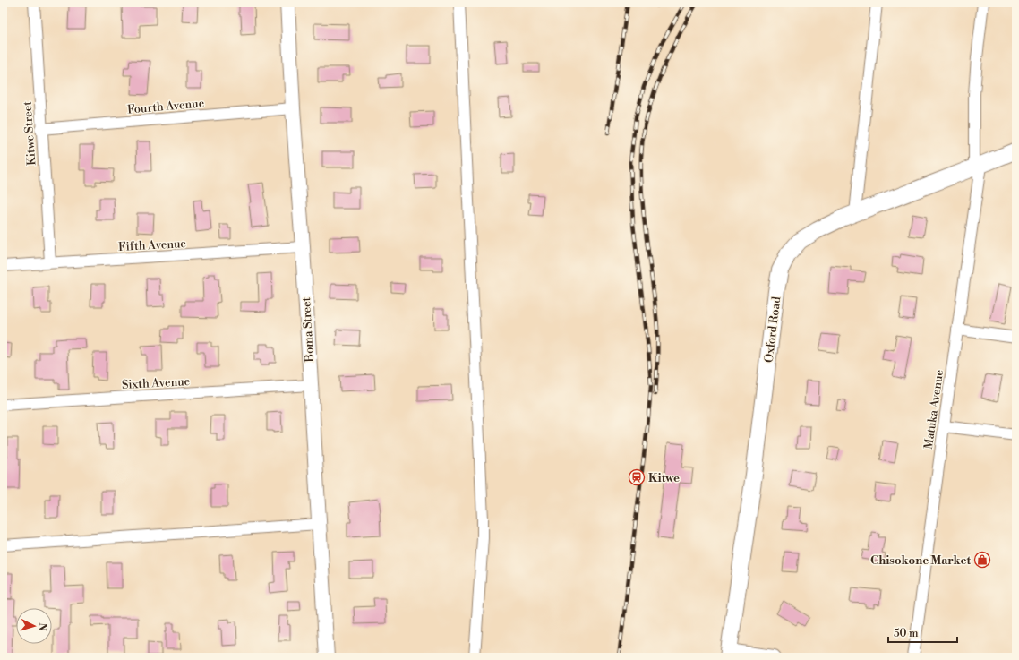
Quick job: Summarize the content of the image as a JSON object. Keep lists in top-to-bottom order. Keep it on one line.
{"streets":{"main road":["Oxford Road"],"street":["Fourth Avenue","Kitwe Street","Fifth Avenue","Boma Street","Sixth Avenue","Matuka Avenue"]},"crossings":[["Fourth Avenue","Kitwe Street"],["Fourth Avenue","Boma Street"],["Kitwe Street","Fifth Avenue"],["Fifth Avenue","Boma Street"],["Boma Street","Sixth Avenue"],["Oxford Road","Matuka Avenue"]],"places":{"station":["Kitwe"],"shop":["Chisokone Market"]},"scale_bar":"50 m","north":"right"}
